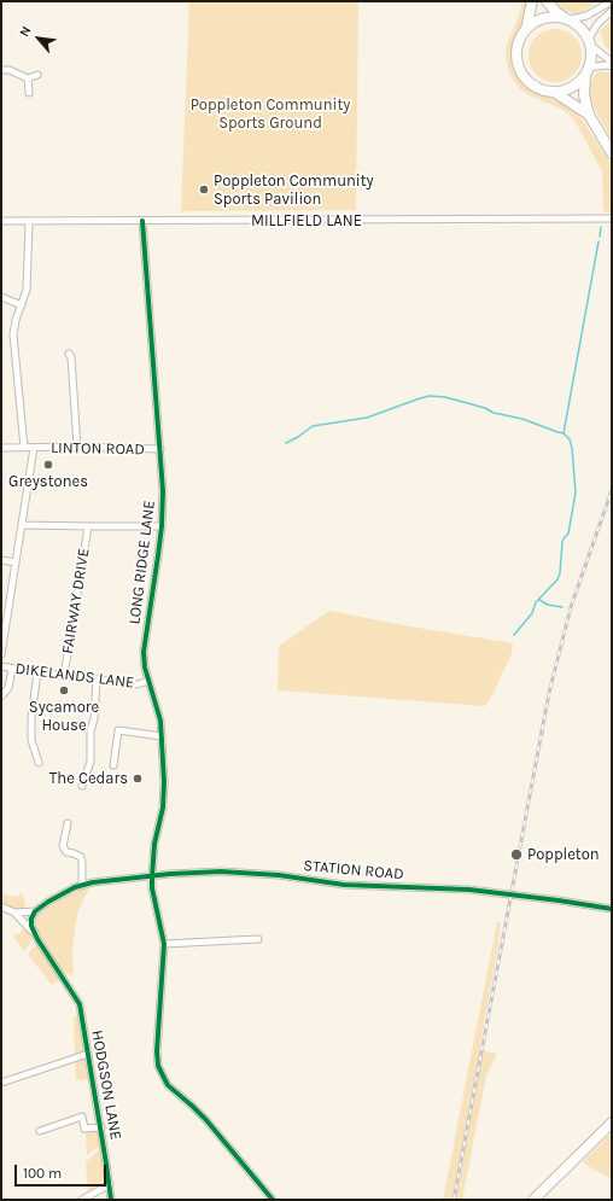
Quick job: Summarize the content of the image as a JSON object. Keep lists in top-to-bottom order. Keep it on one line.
{"streets":{"street":["MILLFIELD LANE","LINTON ROAD","LONG RIDGE LANE","FAIRWAY DRIVE","DIKELANDS LANE","STATION ROAD","HODGSON LANE"]},"crossings":[["MILLFIELD LANE","LONG RIDGE LANE"],["LINTON ROAD","LONG RIDGE LANE"],["LONG RIDGE LANE","DIKELANDS LANE"],["LONG RIDGE LANE","STATION ROAD"],["FAIRWAY DRIVE","DIKELANDS LANE"]],"parks":["Poppleton Community Sports Ground"],"places":["Poppleton Community Sports Pavilion","Greystones","Sycamore House","The Cedars","Poppleton"],"scale_bar":"100 m","north":"top left"}
